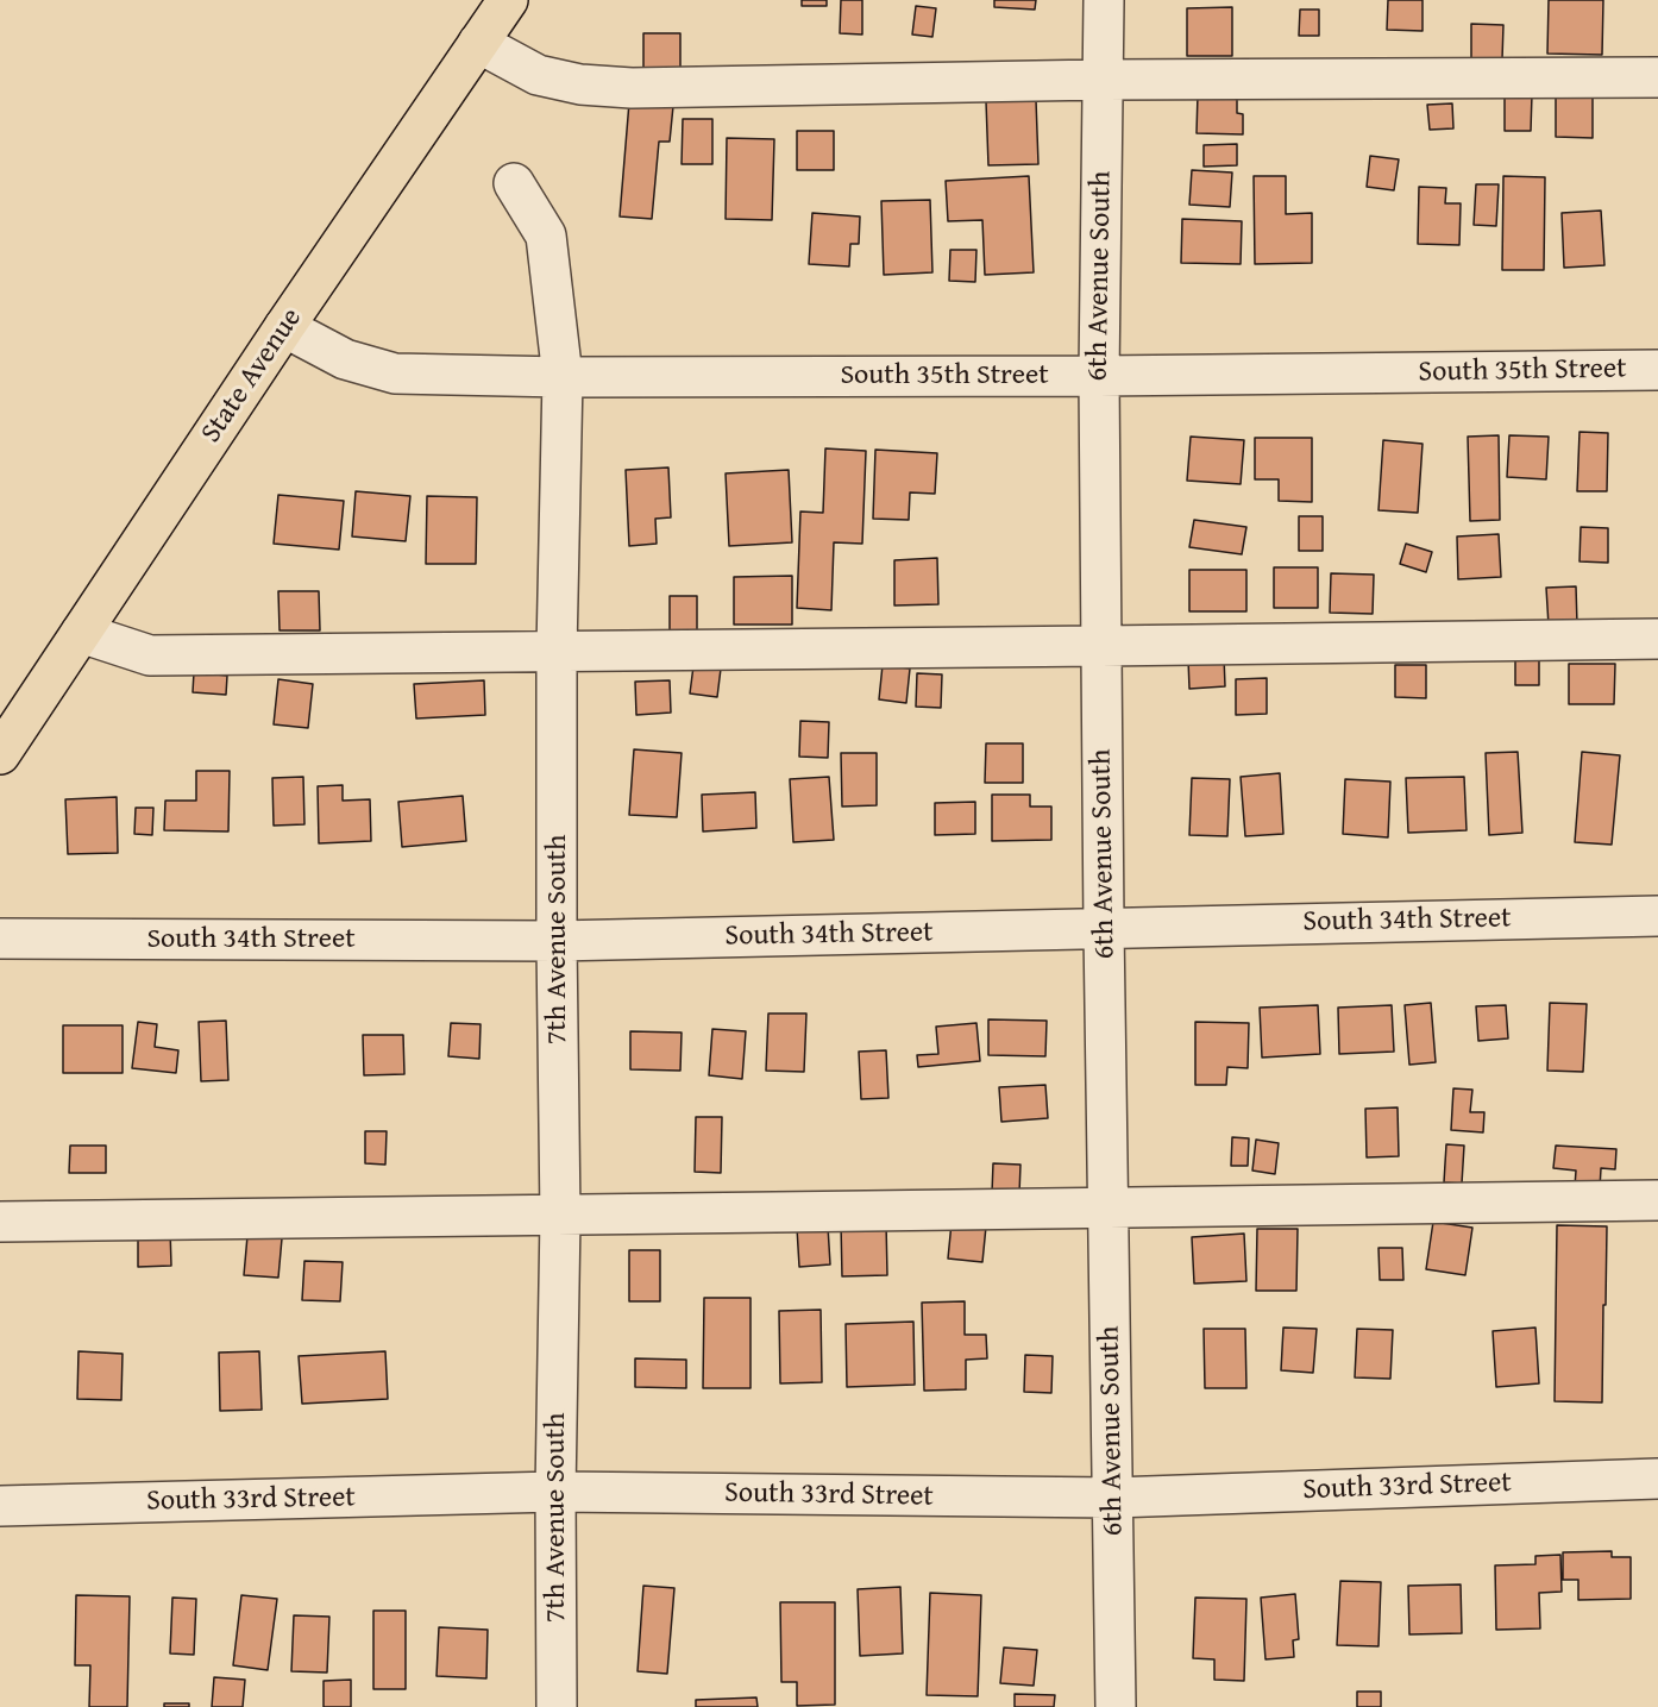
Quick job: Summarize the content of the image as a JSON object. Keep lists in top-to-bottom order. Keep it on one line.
{"streets":{"main road":["State Avenue"],"street":["6th Avenue South","South 35th Street","South 34th Street","7th Avenue South","South 33rd Street"]},"crossings":[["6th Avenue South","South 35th Street"],["6th Avenue South","South 34th Street"],["6th Avenue South","South 33rd Street"],["South 35th Street","State Avenue"],["South 35th Street","7th Avenue South"],["South 34th Street","7th Avenue South"],["7th Avenue South","South 33rd Street"]]}
